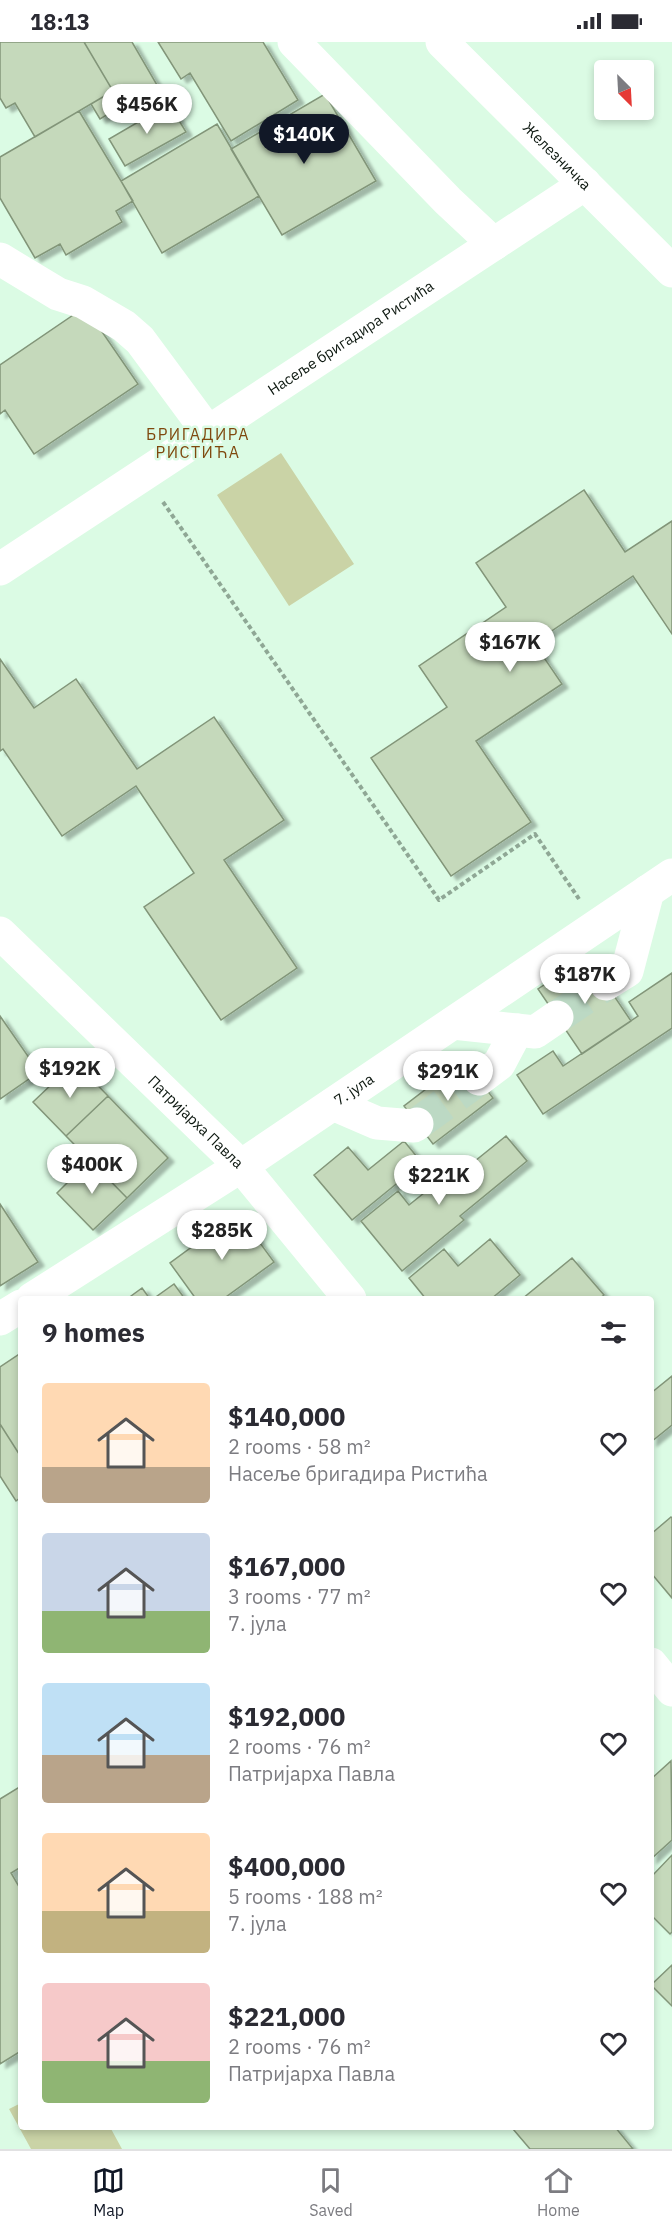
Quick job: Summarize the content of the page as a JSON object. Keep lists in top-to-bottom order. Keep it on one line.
{"streets":{"street":["Железничка","Насеље бригадира Ристића","7. јула","Патријарха Павла"]},"crossings":[["Железничка","Насеље бригадира Ристића"],["7. јула","Патријарха Павла"]],"districts":["БРИГАДИРА РИСТИЋА"],"north":"bottom right","page":{"status":"18:13","price":["$456K","$140K","$167K","$187K","$192K","$291K","$400K","$221K","$285K"],"heading":"9 homes","list":[{"name":"$140,000","note":"2 rooms · 58 m² · Насеље бригадира Ристића"},{"name":"$167,000","note":"3 rooms · 77 m² · 7. јула"},{"name":"$192,000","note":"2 rooms · 76 m² · Патријарха Павла"},{"name":"$400,000","note":"5 rooms · 188 m² · 7. јула"},{"name":"$221,000","note":"2 rooms · 76 m² · Патријарха Павла"}],"tabs":["Map","Saved","Home"]}}
